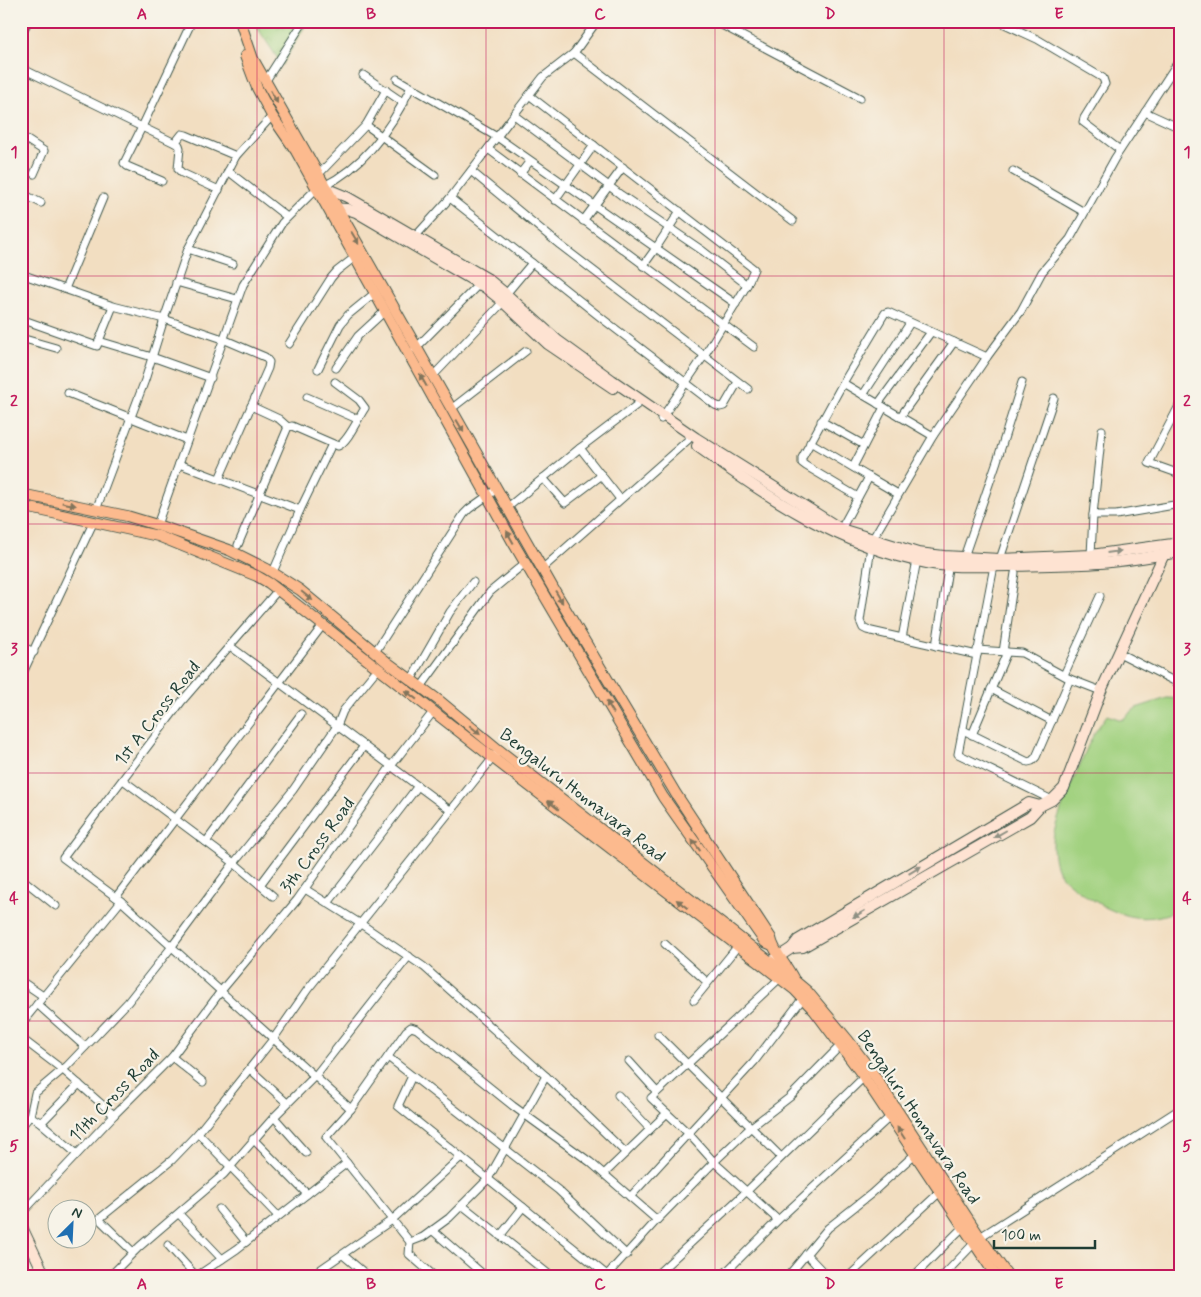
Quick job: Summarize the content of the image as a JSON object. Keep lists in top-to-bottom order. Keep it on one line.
{"streets":{"main road":["Bengaluru Honnavara Road"],"street":["1st A Cross Road","3th Cross Road","11th Cross Road"]},"crossings":[["1st A Cross Road","Bengaluru Honnavara Road"],["Bengaluru Honnavara Road","3th Cross Road"],["3th Cross Road","11th Cross Road"]],"scale_bar":"100 m","north":"top right","grid":{"columns":["A","B","C","D","E"],"rows":["1","2","3","4","5"]}}
